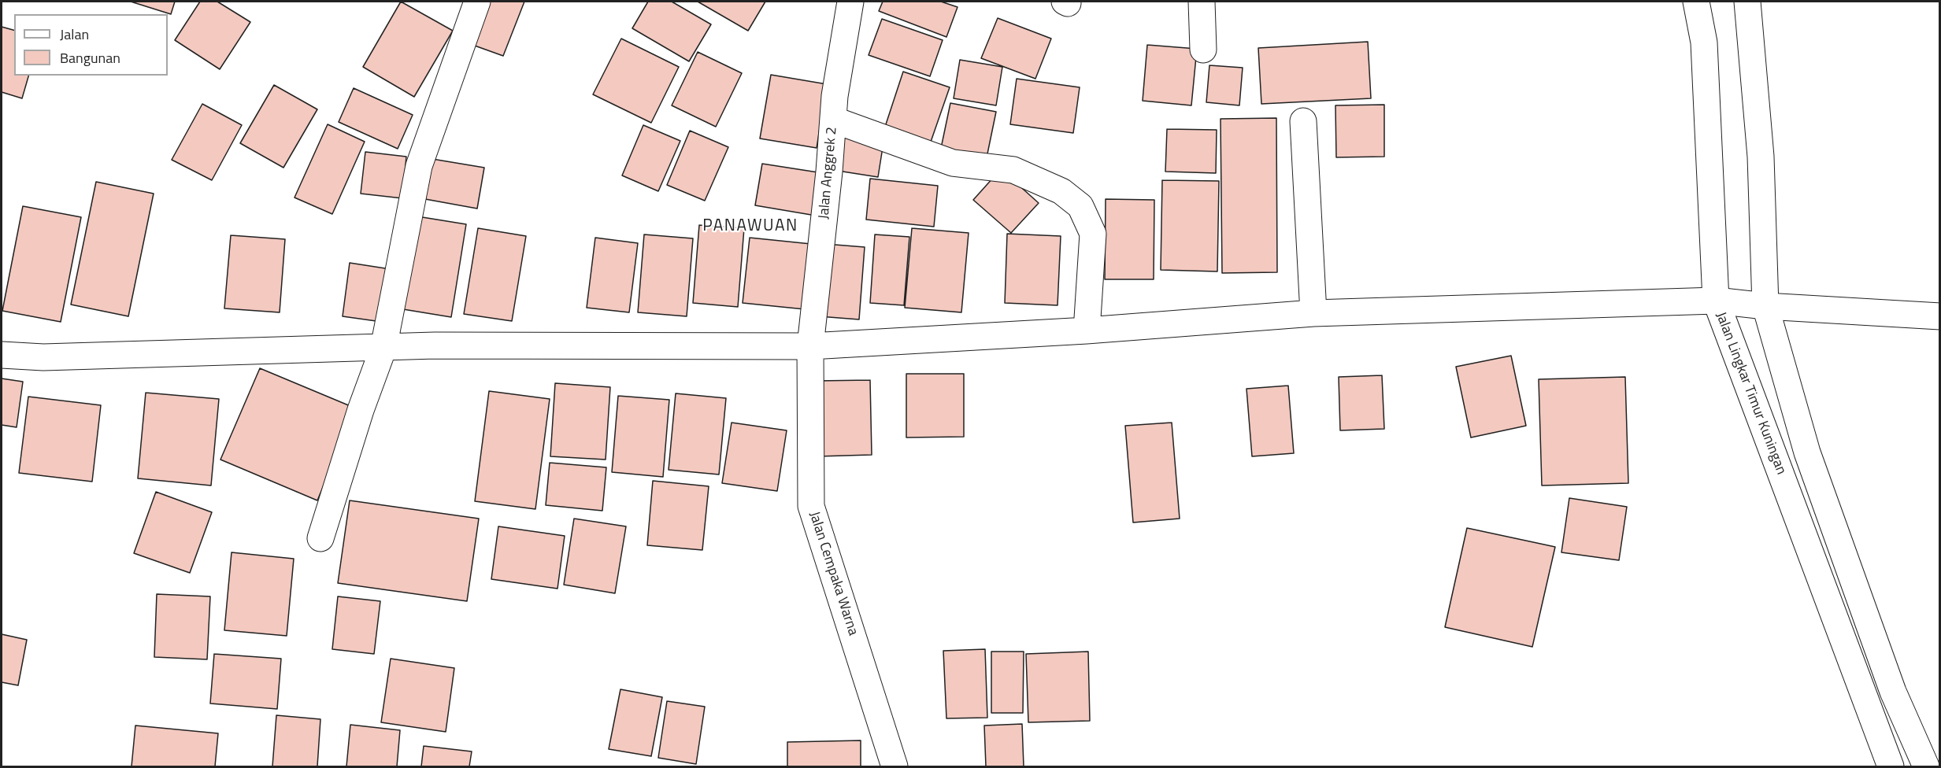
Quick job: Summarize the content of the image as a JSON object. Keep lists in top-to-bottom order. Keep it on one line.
{"streets":{"street":["Jalan Anggrek 2","Jalan Lingkar Timur Kuningan","Jalan Cempaka Warna"]},"crossings":[["Jalan Anggrek 2","Jalan Cempaka Warna"]],"districts":["PANAWUAN"],"legend":["Jalan","Bangunan"]}
